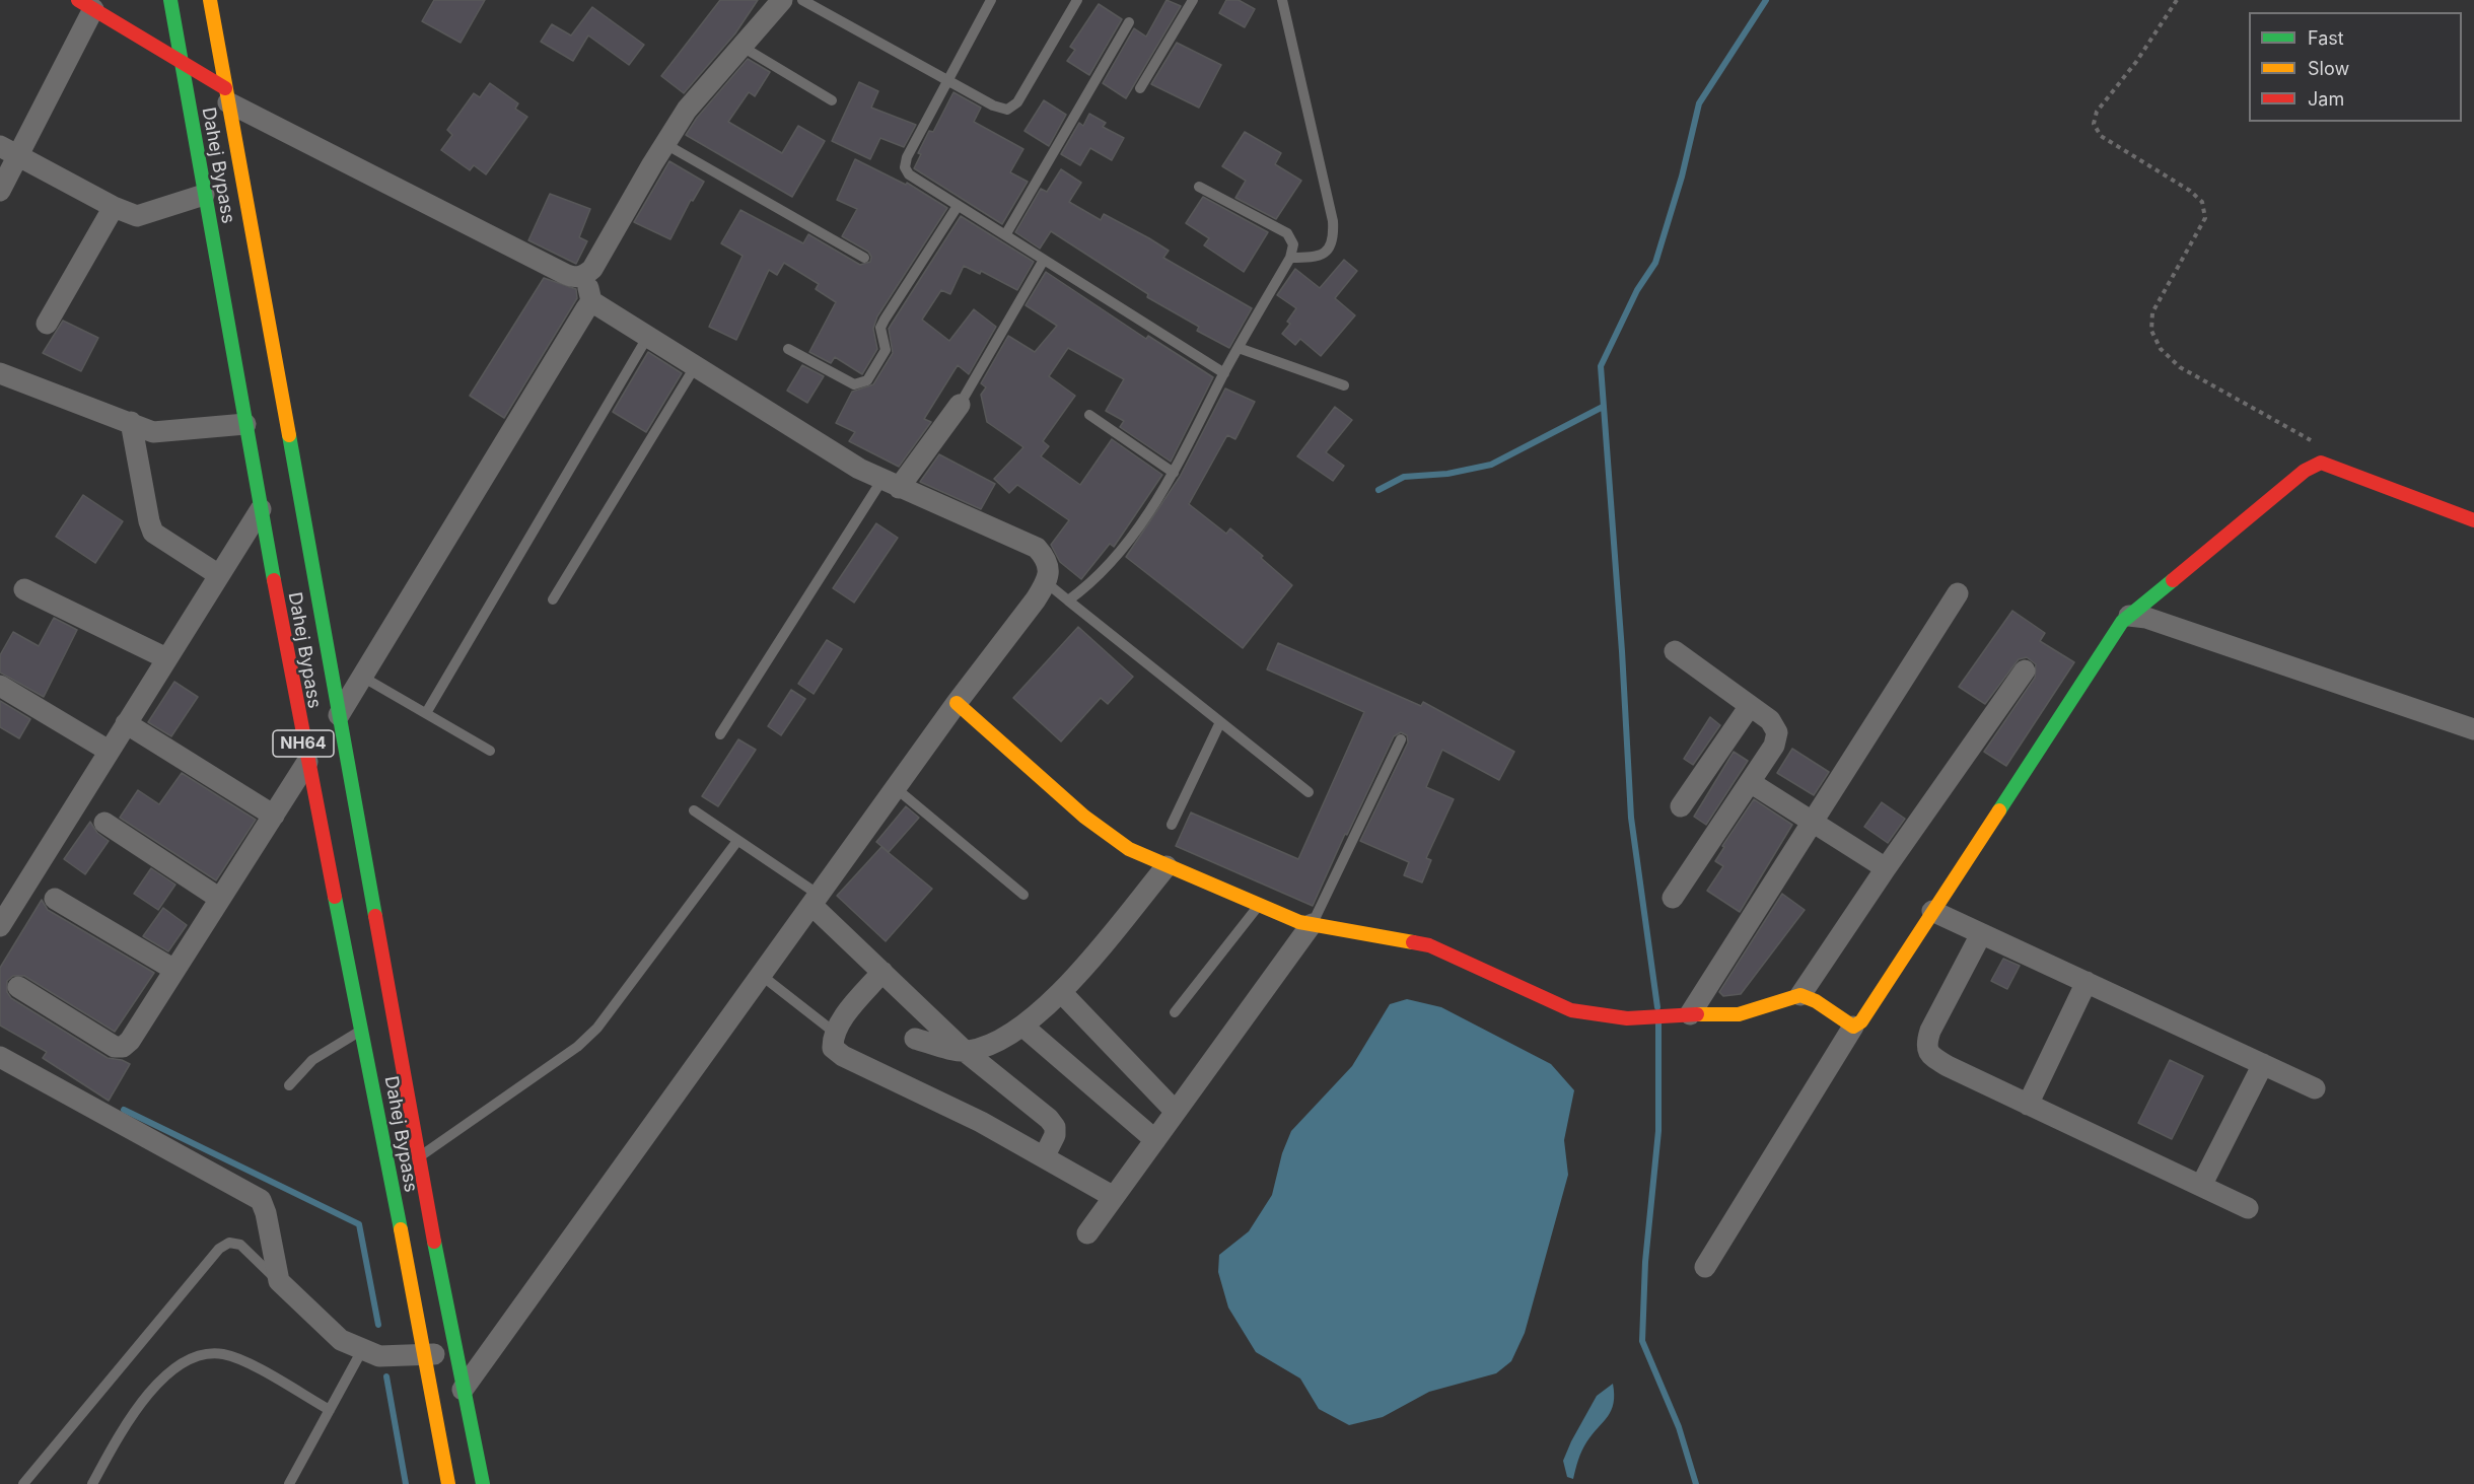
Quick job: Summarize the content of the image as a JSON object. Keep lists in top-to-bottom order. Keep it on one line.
{"streets":{"main road":["Dahej Bypass","NH64"]},"legend":["Fast","Slow","Jam"]}
